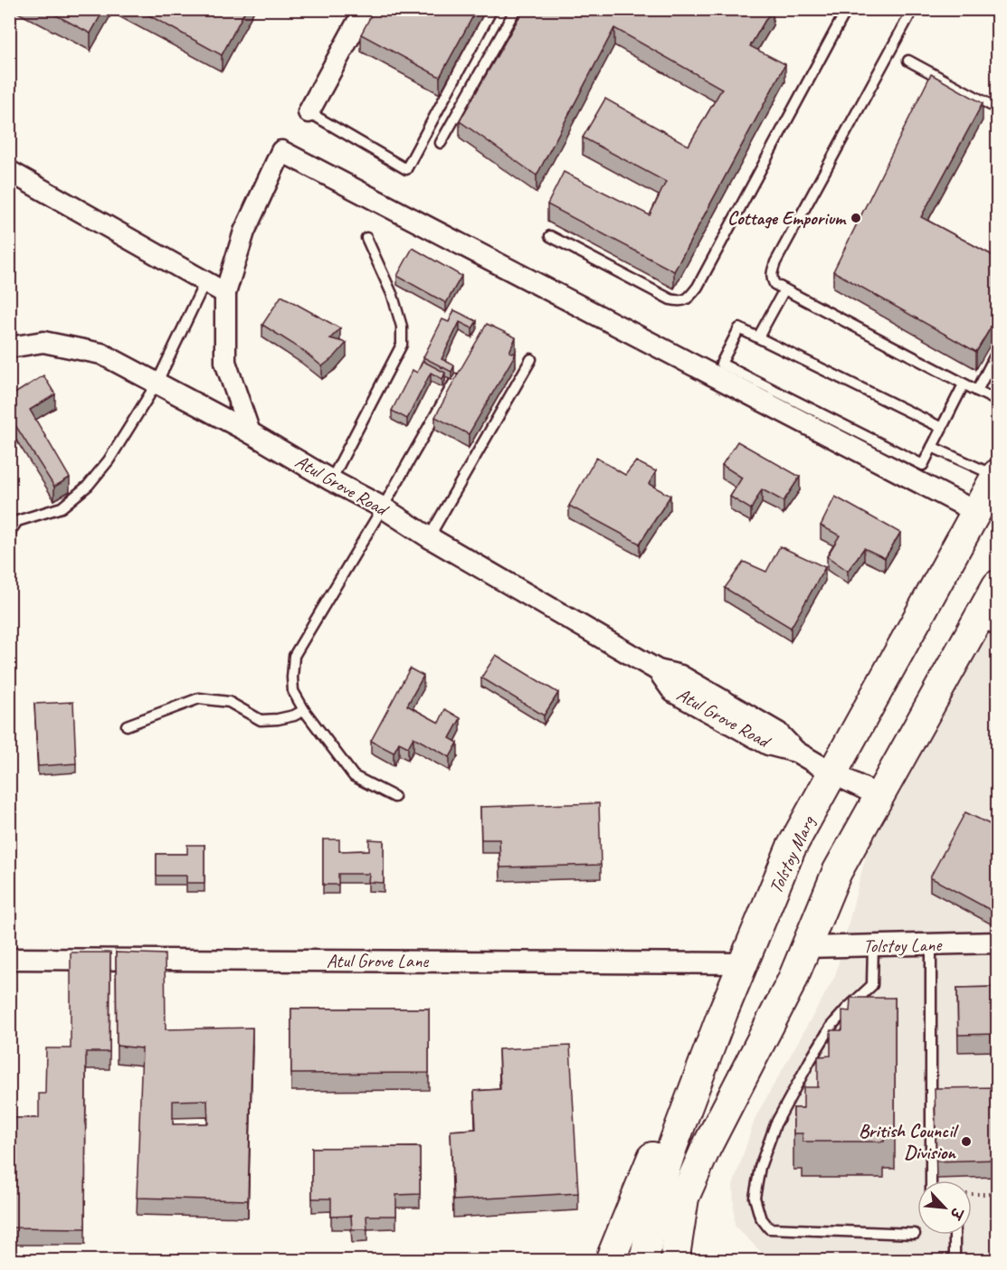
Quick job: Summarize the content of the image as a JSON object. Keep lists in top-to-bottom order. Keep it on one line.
{"streets":{"main road":["Tolstoy Marg"],"street":["Atul Grove Road","Tolstoy Lane","Atul Grove Lane"]},"crossings":[["Atul Grove Road","Tolstoy Marg"],["Tolstoy Marg","Atul Grove Lane"]],"places":["Cottage Emporium","British Council Division"],"north":"bottom right"}
